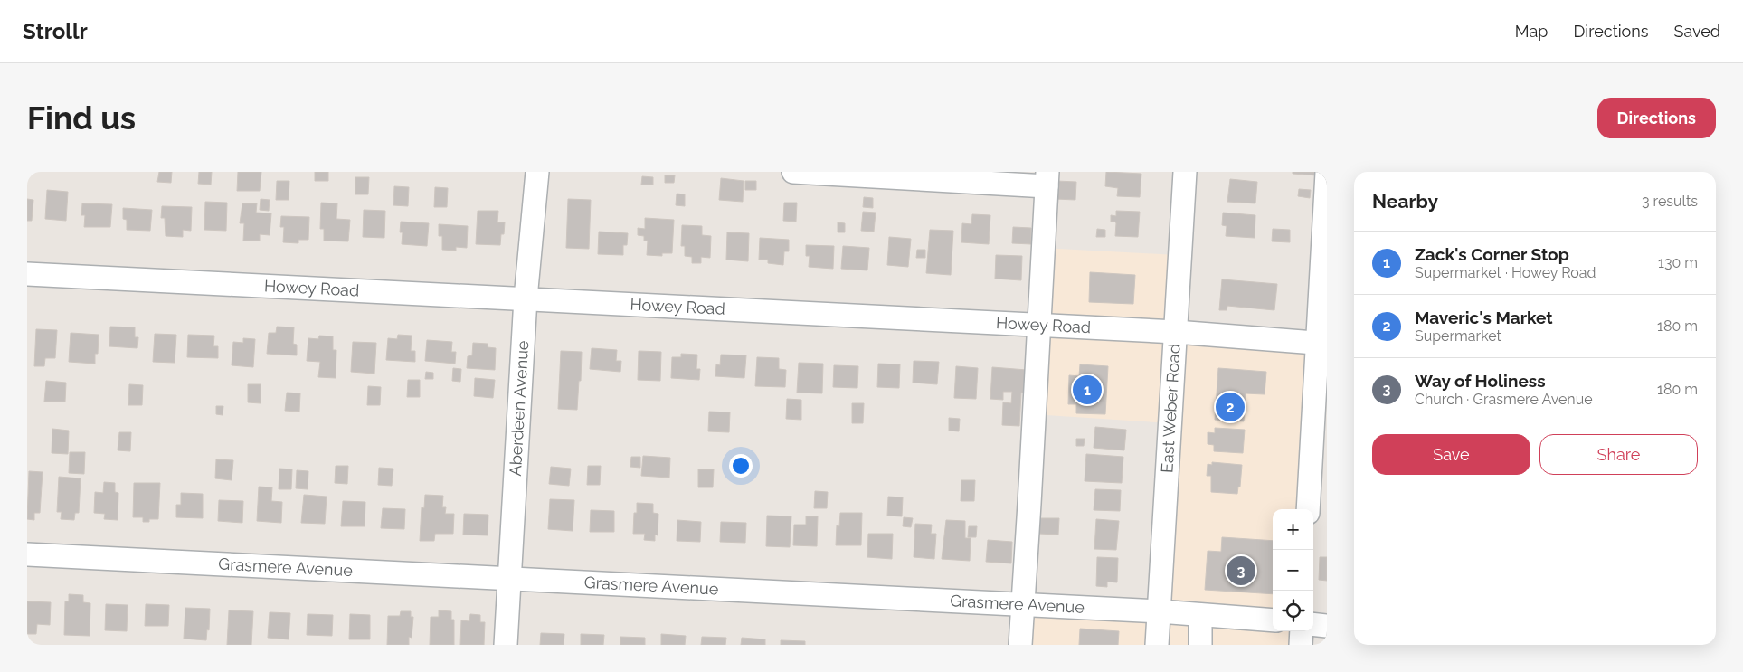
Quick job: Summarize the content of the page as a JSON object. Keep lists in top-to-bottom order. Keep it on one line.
{"streets":{"street":["Howey Road","Aberdeen Avenue","East Weber Road","Grasmere Avenue"]},"crossings":[["Howey Road","Aberdeen Avenue"],["Howey Road","East Weber Road"],["Aberdeen Avenue","Grasmere Avenue"],["East Weber Road","Grasmere Avenue"]],"page":{"header":"Strollr","nav":["Map","Directions","Saved"],"buttons":["Directions",["Save","Share"]],"title":"Find us","heading":["Nearby","3 results"],"list":[{"mark":"1","name":"Zack's Corner Stop","note":"Supermarket · Howey Road","value":"130 m"},{"mark":"2","name":"Maveric's Market","note":"Supermarket","value":"180 m"},{"mark":"3","name":"Way of Holiness","note":"Church · Grasmere Avenue","value":"180 m"}],"pins":["1","2","3"],"map_buttons":["+","−"]}}
